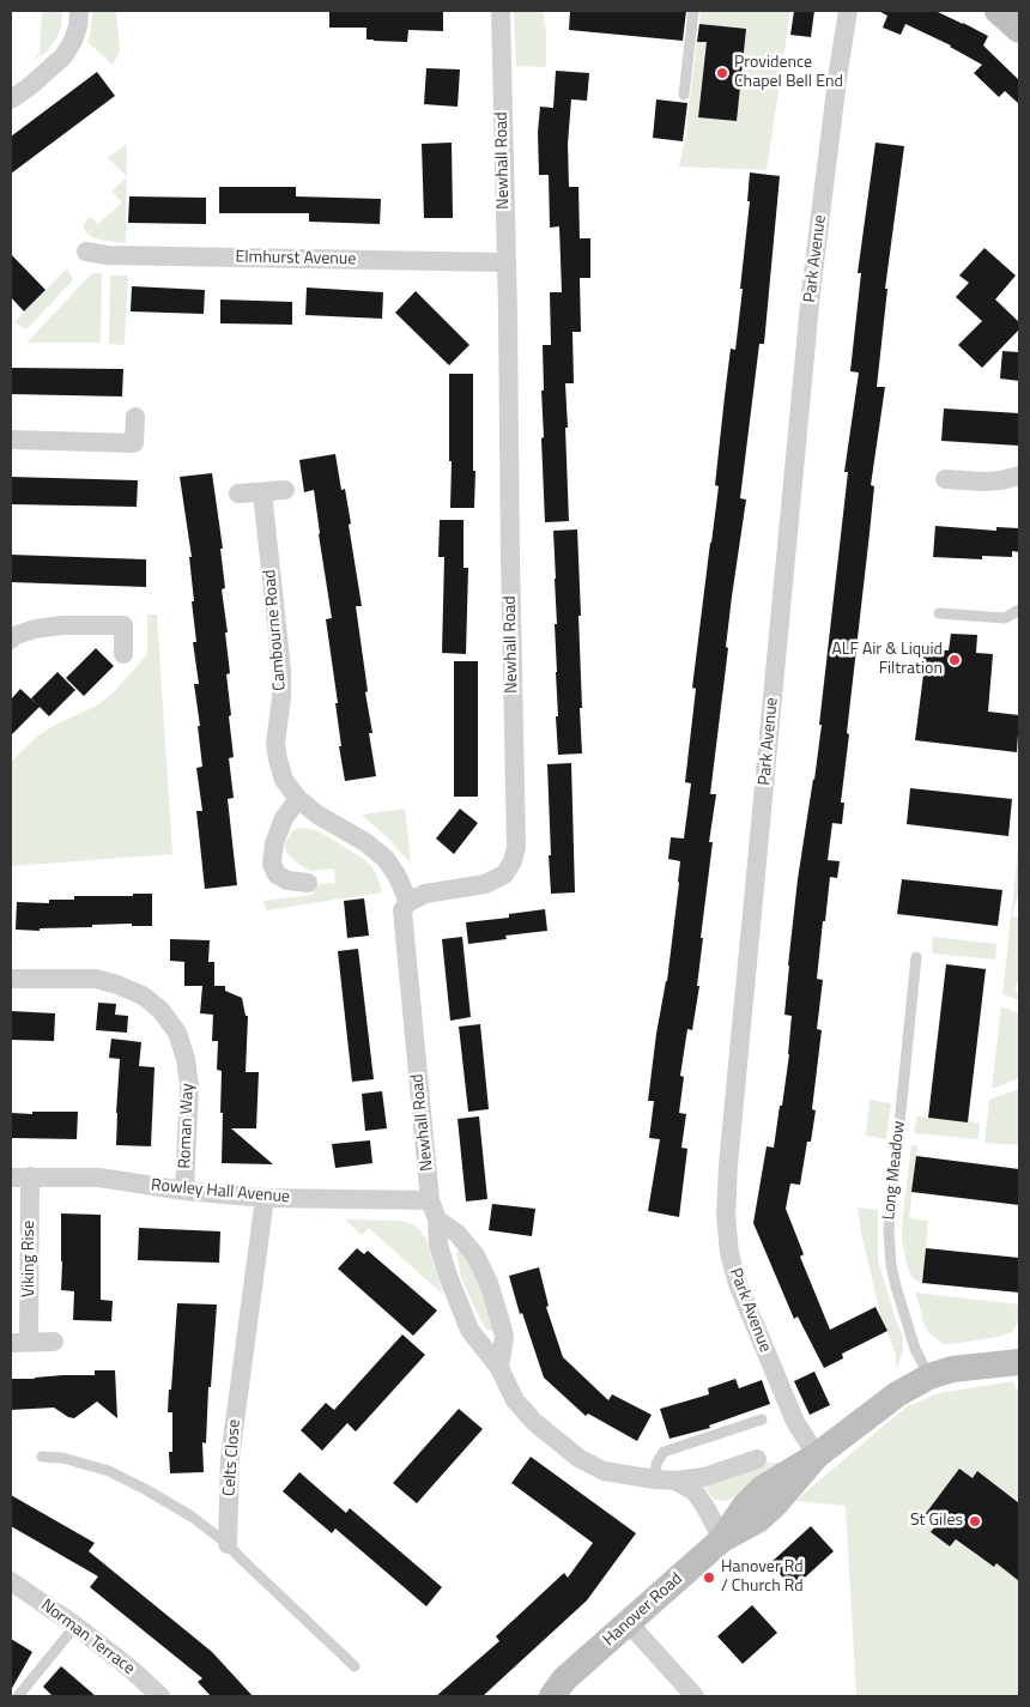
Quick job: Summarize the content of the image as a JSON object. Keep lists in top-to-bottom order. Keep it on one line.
{"streets":{"street":["Newhall Road","Elmhurst Avenue","Park Avenue","Cambourne Road","Roman Way","Rowley Hall Avenue","Viking Rise","Celts Close","Hanover Road","Norman Terrace"],"lane":["Long Meadow"]},"crossings":[["Newhall Road","Elmhurst Avenue"],["Newhall Road","Cambourne Road"],["Newhall Road","Rowley Hall Avenue"],["Park Avenue","Hanover Road"],["Roman Way","Rowley Hall Avenue"],["Long Meadow","Hanover Road"],["Rowley Hall Avenue","Viking Rise"],["Rowley Hall Avenue","Celts Close"]],"places":["Providence Chapel Bell End","ALF Air & Liquid Filtration","St Giles","Hanover Rd / Church Rd"]}
